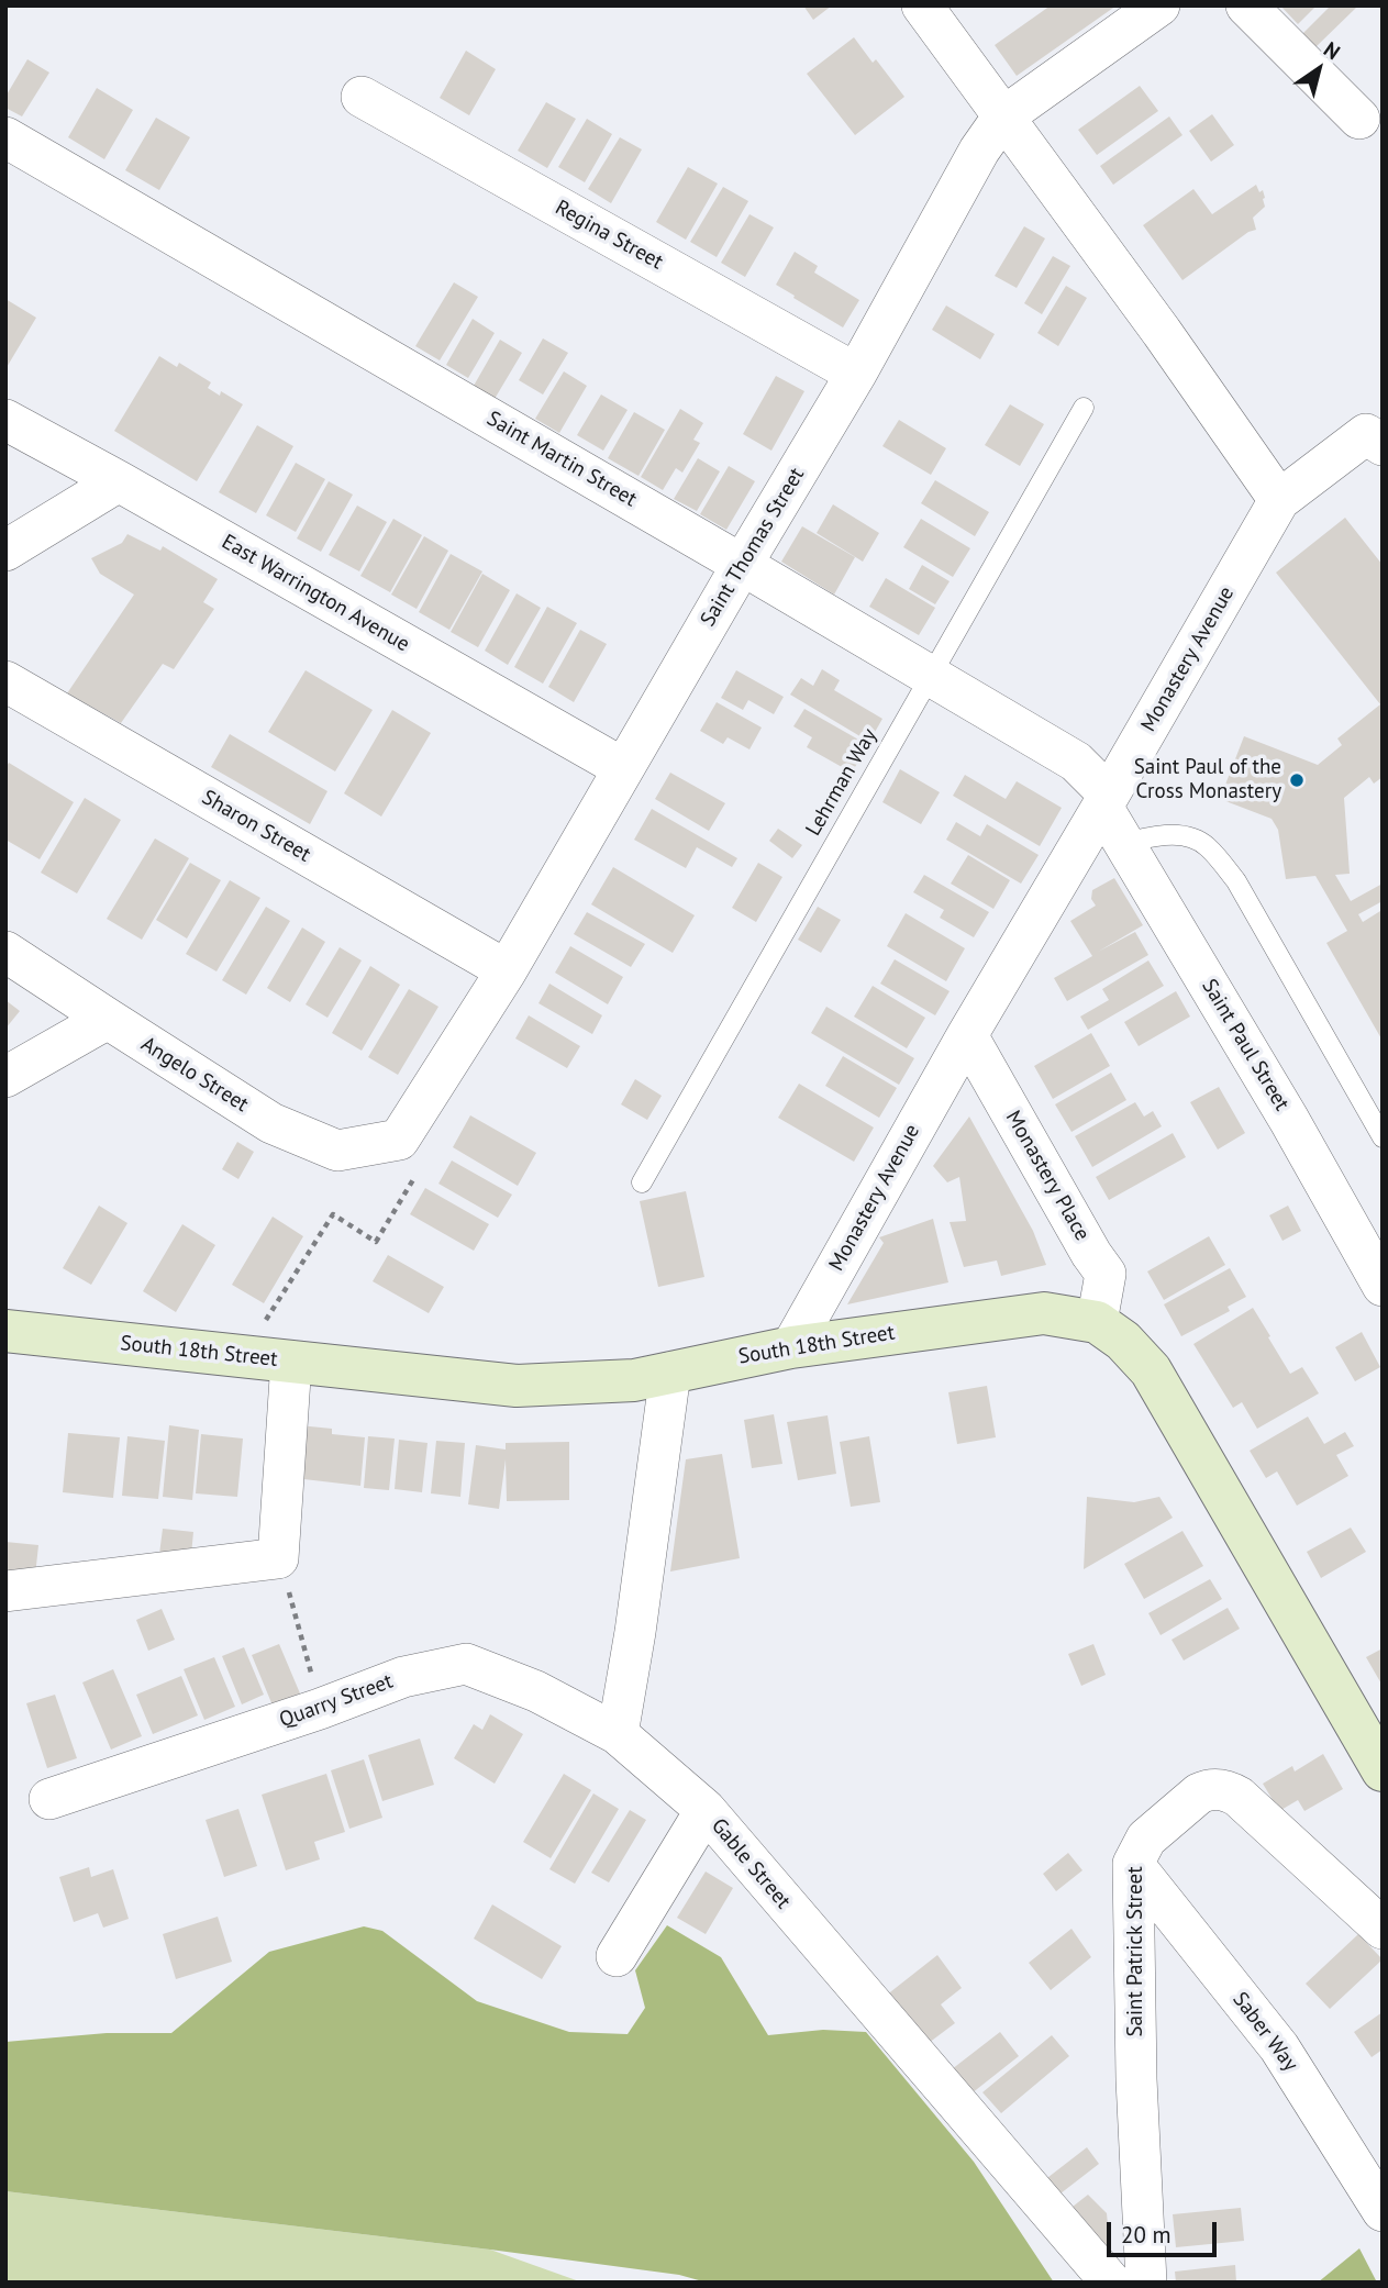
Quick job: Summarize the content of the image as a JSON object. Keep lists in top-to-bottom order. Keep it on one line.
{"streets":{"main road":["South 18th Street"],"street":["Regina Street","Saint Martin Street","Saint Thomas Street","East Warrington Avenue","Monastery Avenue","Sharon Street","Saint Paul Street","Angelo Street","Monastery Place","Quarry Street","Gable Street","Saint Patrick Street","Saber Way"],"lane":["Lehrman Way"]},"crossings":[["Regina Street","Saint Thomas Street"],["Saint Martin Street","Saint Thomas Street"],["Saint Martin Street","Monastery Avenue"],["Saint Martin Street","Lehrman Way"],["Saint Martin Street","Saint Paul Street"],["Saint Thomas Street","East Warrington Avenue"],["Saint Thomas Street","Sharon Street"],["Saint Thomas Street","Angelo Street"],["Monastery Avenue","Saint Paul Street"],["Monastery Avenue","Monastery Place"],["Monastery Avenue","South 18th Street"],["Monastery Place","South 18th Street"],["Quarry Street","Gable Street"],["Saint Patrick Street","Saber Way"]],"places":["Saint Paul of the Cross Monastery"],"scale_bar":"20 m","north":"top right"}
